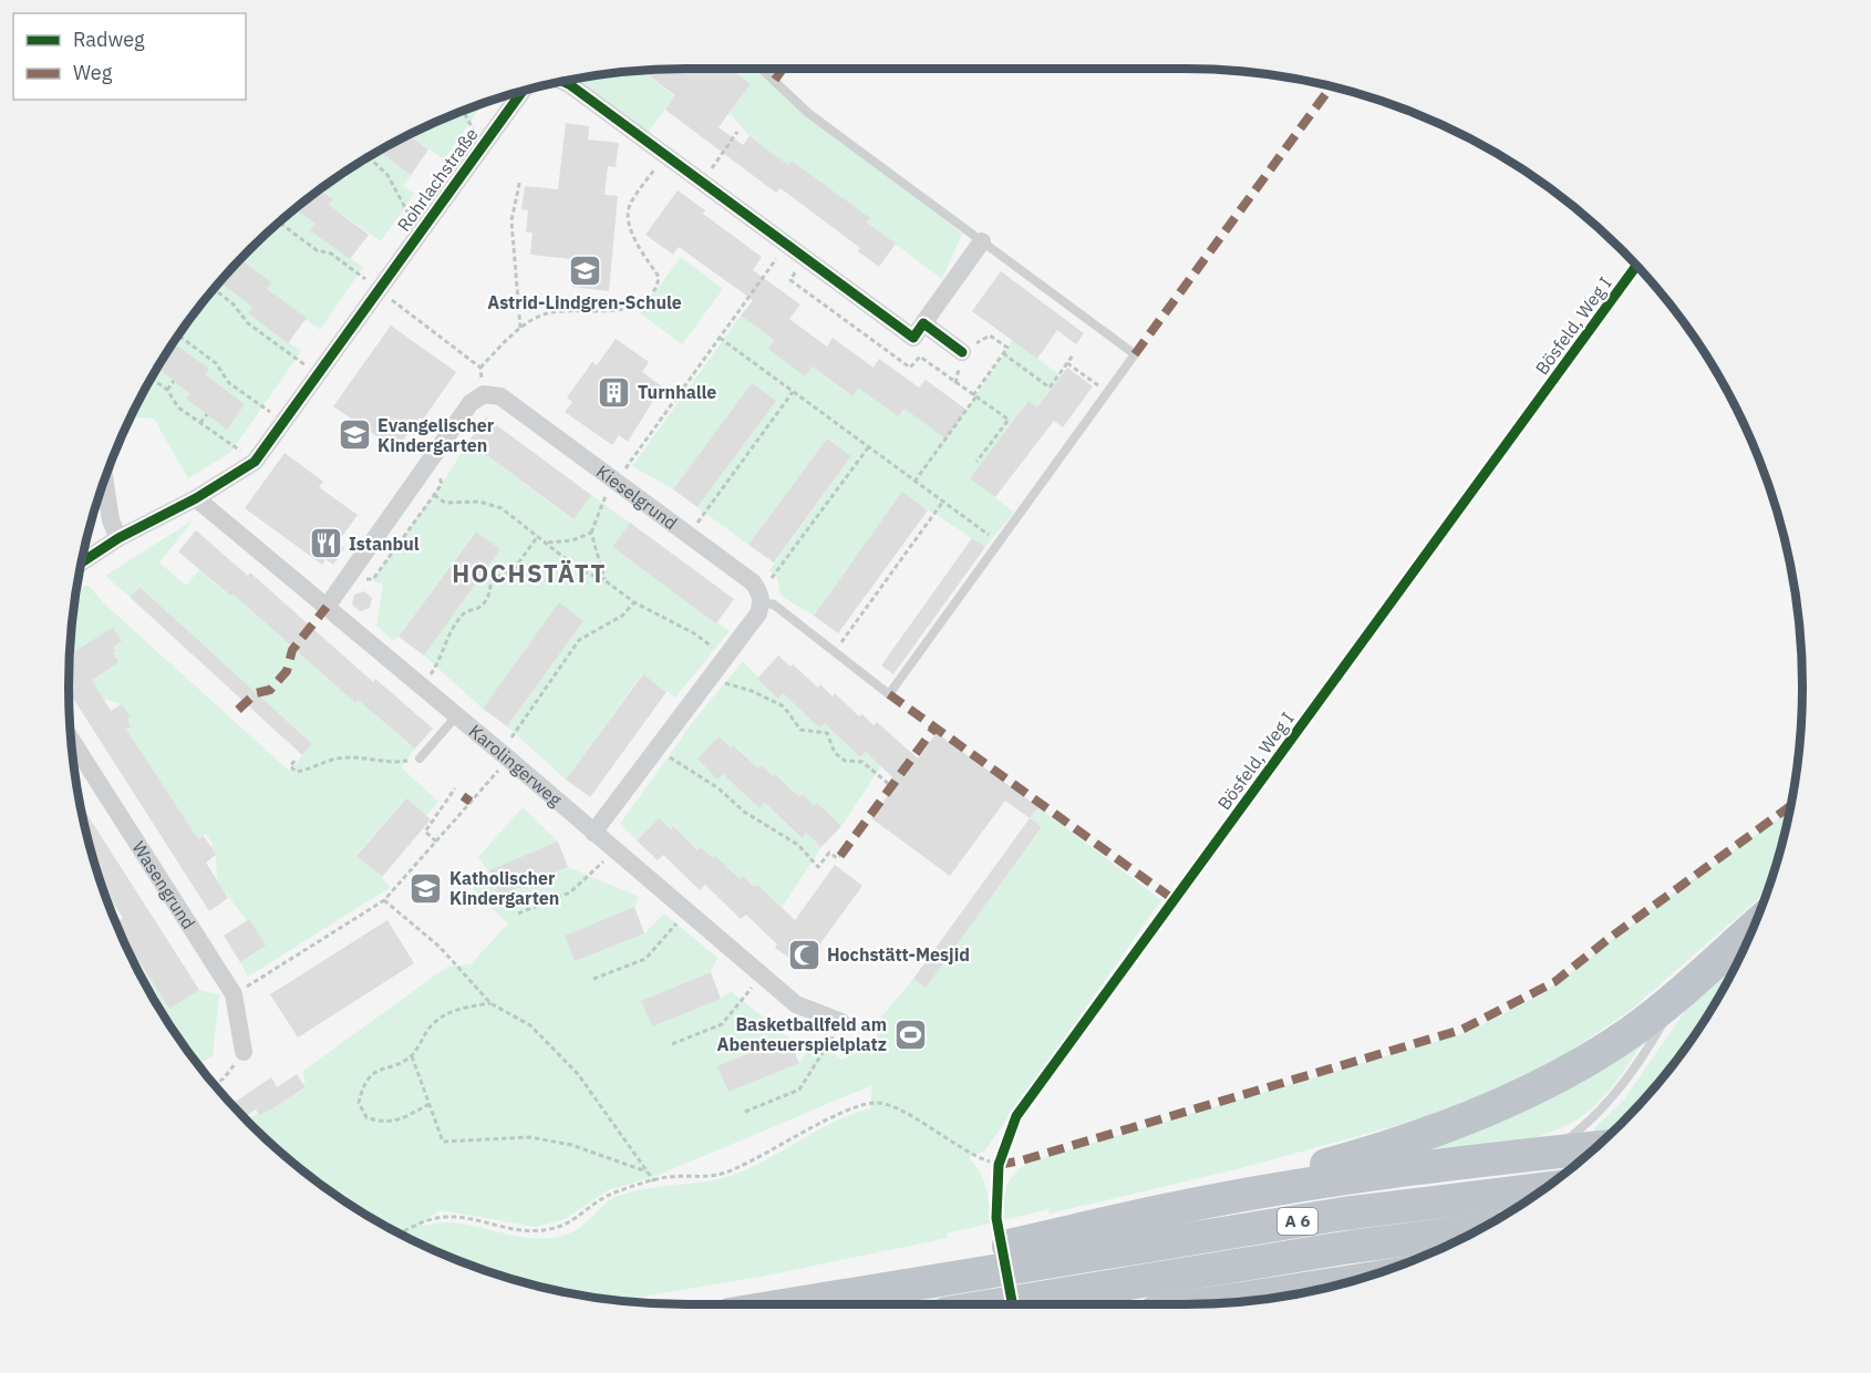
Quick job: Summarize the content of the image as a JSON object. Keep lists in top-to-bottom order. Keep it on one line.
{"streets":{"highway":["A 6"],"street":["Rohrlachstraße","Kieselgrund","Karolingerweg","Wasengrund"],"lane":["Bösfeld, Weg I"]},"crossings":[["Rohrlachstraße","Karolingerweg"]],"districts":["HOCHSTÄTT"],"places":{"school or university":["Astrid-Lindgren-Schule","Evangelischer Kindergarten","Katholischer Kindergarten"],"building":["Turnhalle"],"restaurant":["Istanbul"],"mosque":["Hochstätt-Mesjid"],"sports":["Basketballfeld am Abenteuerspielplatz"]},"legend":["Radweg","Weg"]}
